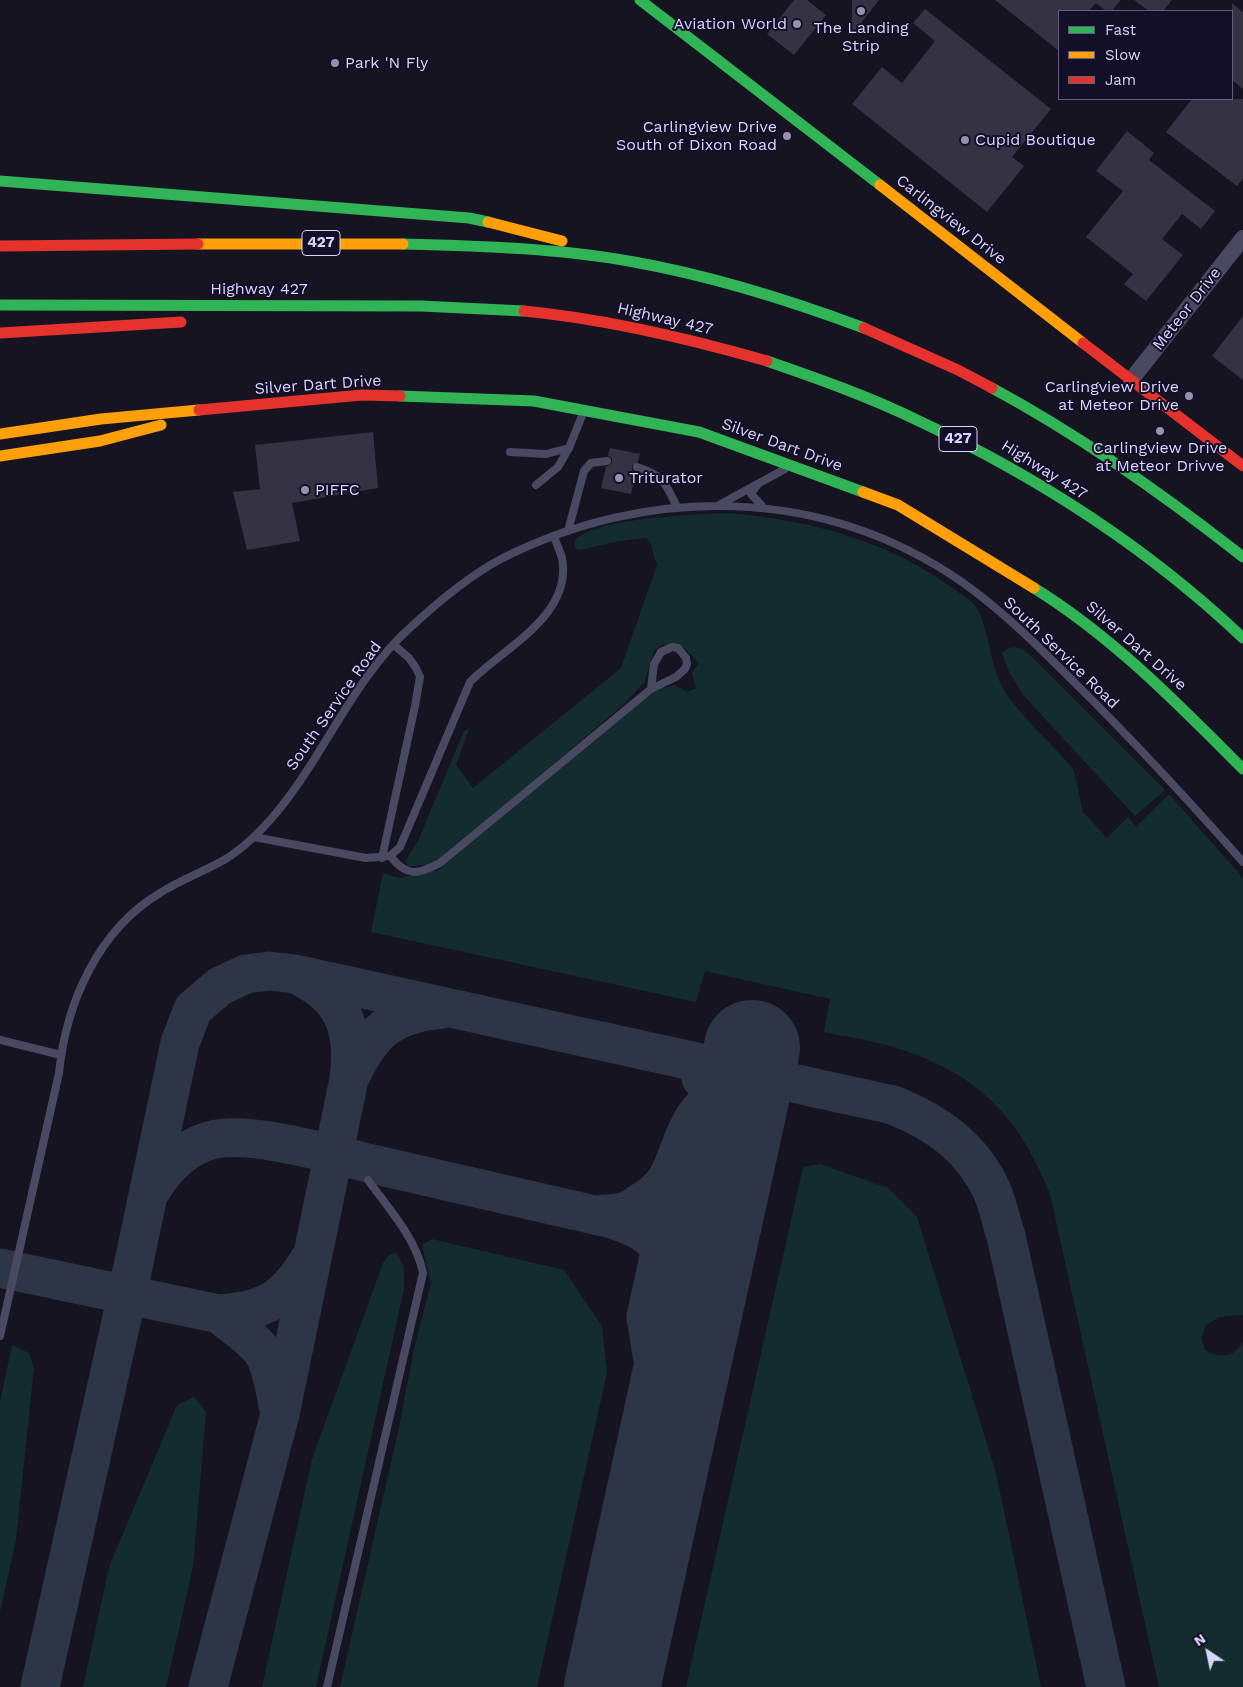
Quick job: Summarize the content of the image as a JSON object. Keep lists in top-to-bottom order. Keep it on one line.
{"streets":{"main road":["Carlingview Drive","427","Highway 427","Silver Dart Drive"],"street":["Meteor Drive"],"lane":["South Service Road"]},"crossings":[["Carlingview Drive","Meteor Drive"],["Silver Dart Drive","South Service Road"]],"places":["The Landing Strip","Aviation World","Park 'N Fly","Carlingview Drive South of Dixon Road","Cupid Boutique","Carlingview Drive at Meteor Drive","Carlingview Drive at Meteor Drivve","Triturator","PIFFC"],"legend":["Fast","Slow","Jam"],"north":"top left"}
